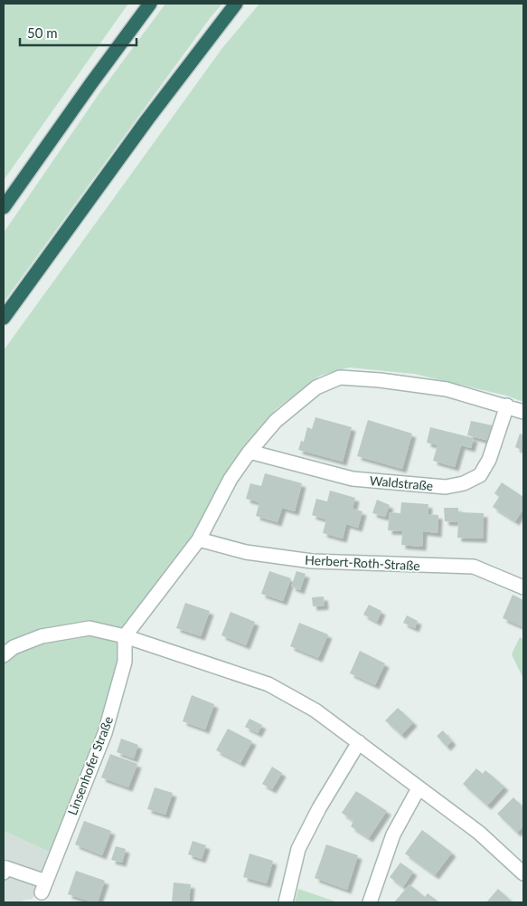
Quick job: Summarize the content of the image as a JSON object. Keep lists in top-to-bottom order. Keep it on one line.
{"streets":{"street":["Waldstraße","Herbert-Roth-Straße","Linsenhofer Straße"]},"scale_bar":"50 m"}
